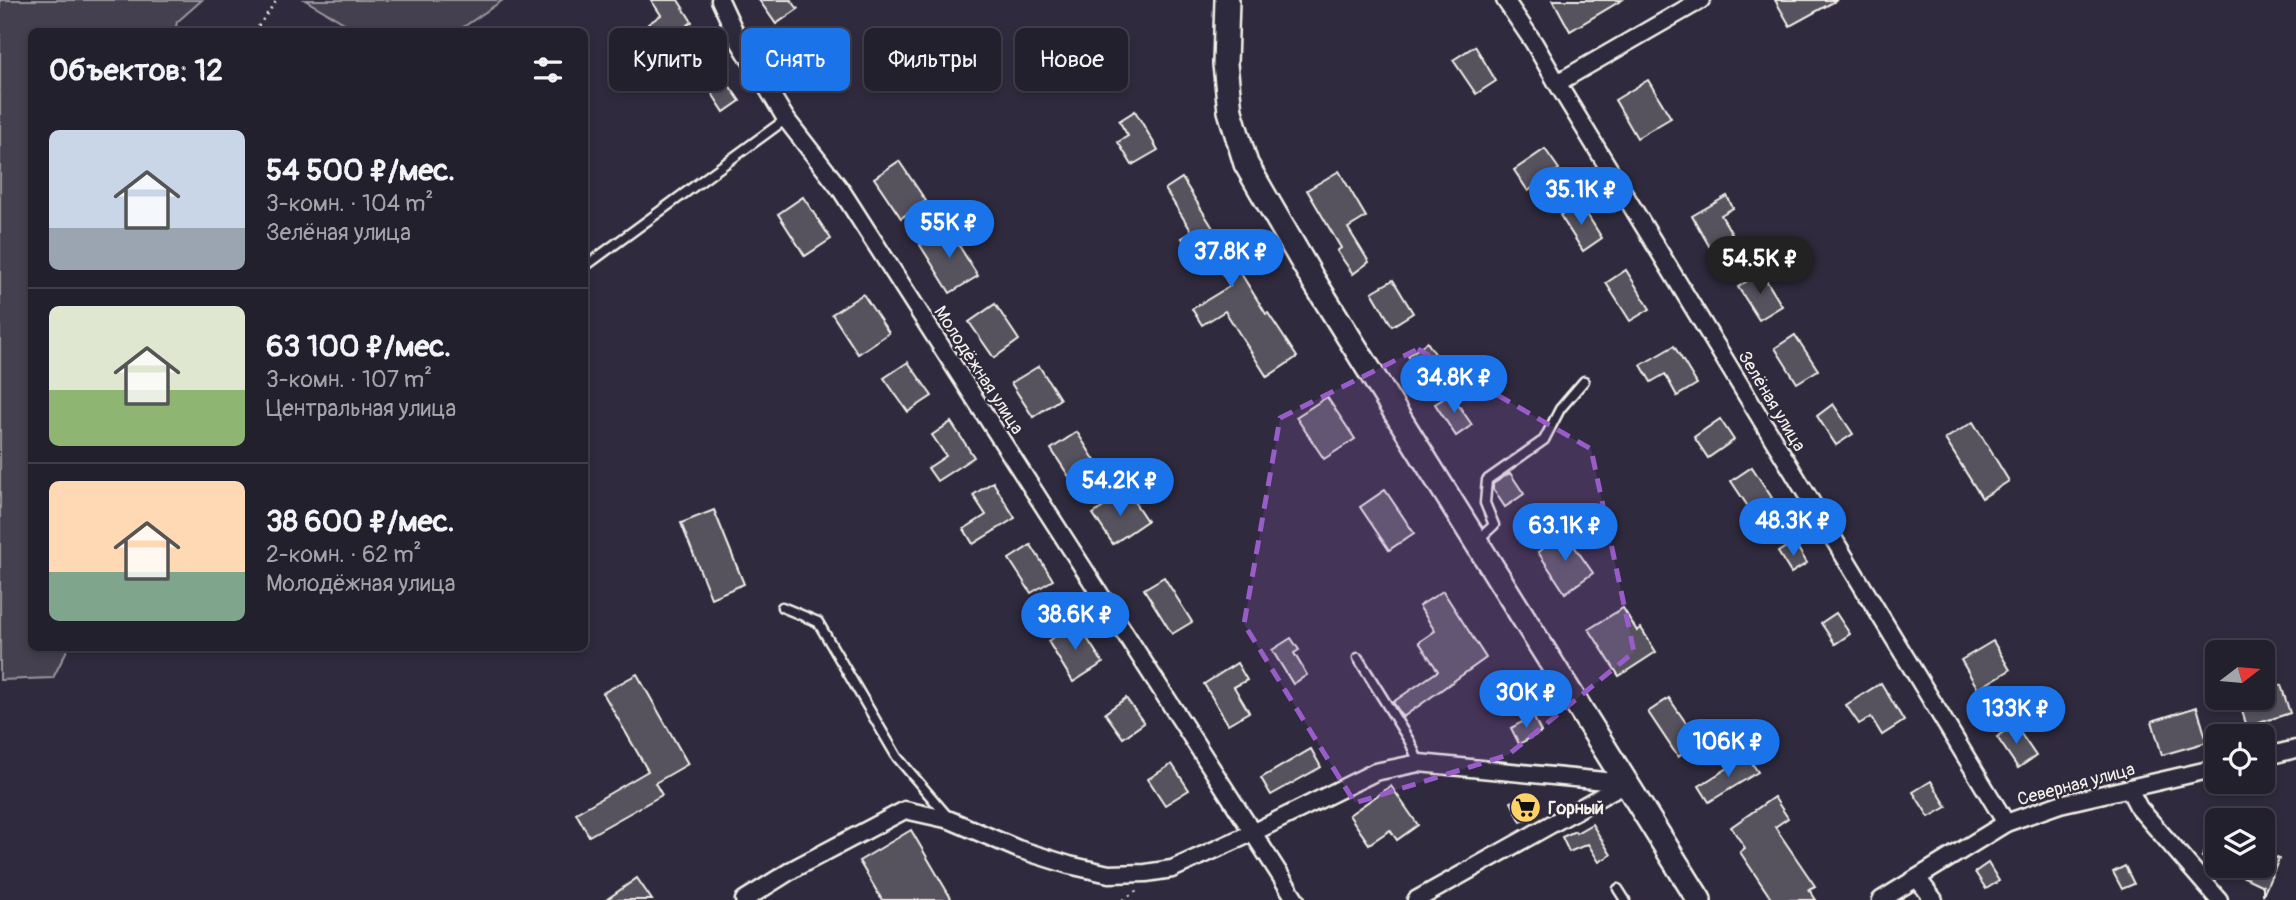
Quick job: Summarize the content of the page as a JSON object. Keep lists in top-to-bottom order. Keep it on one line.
{"streets":{"street":["Молодёжная улица","Зелёная улица","Северная улица"]},"crossings":[["Зелёная улица","Северная улица"]],"places":{"supermarket":["Горный"]},"north":"right","page":{"chip":["Купить","Снять","Фильтры","Новое"],"heading":"Объектов: 12","list":[{"name":"54 500 ₽/мес.","note":"3-комн. · 104 m² · Зелёная улица"},{"name":"63 100 ₽/мес.","note":"3-комн. · 107 m² · Центральная улица"},{"name":"38 600 ₽/мес.","note":"2-комн. · 62 m² · Молодёжная улица"}],"price":["35.1K ₽","55K ₽","37.8K ₽","54.5K ₽","34.8K ₽","54.2K ₽","48.3K ₽","63.1K ₽","38.6K ₽","30K ₽","133K ₽","106K ₽"]}}
